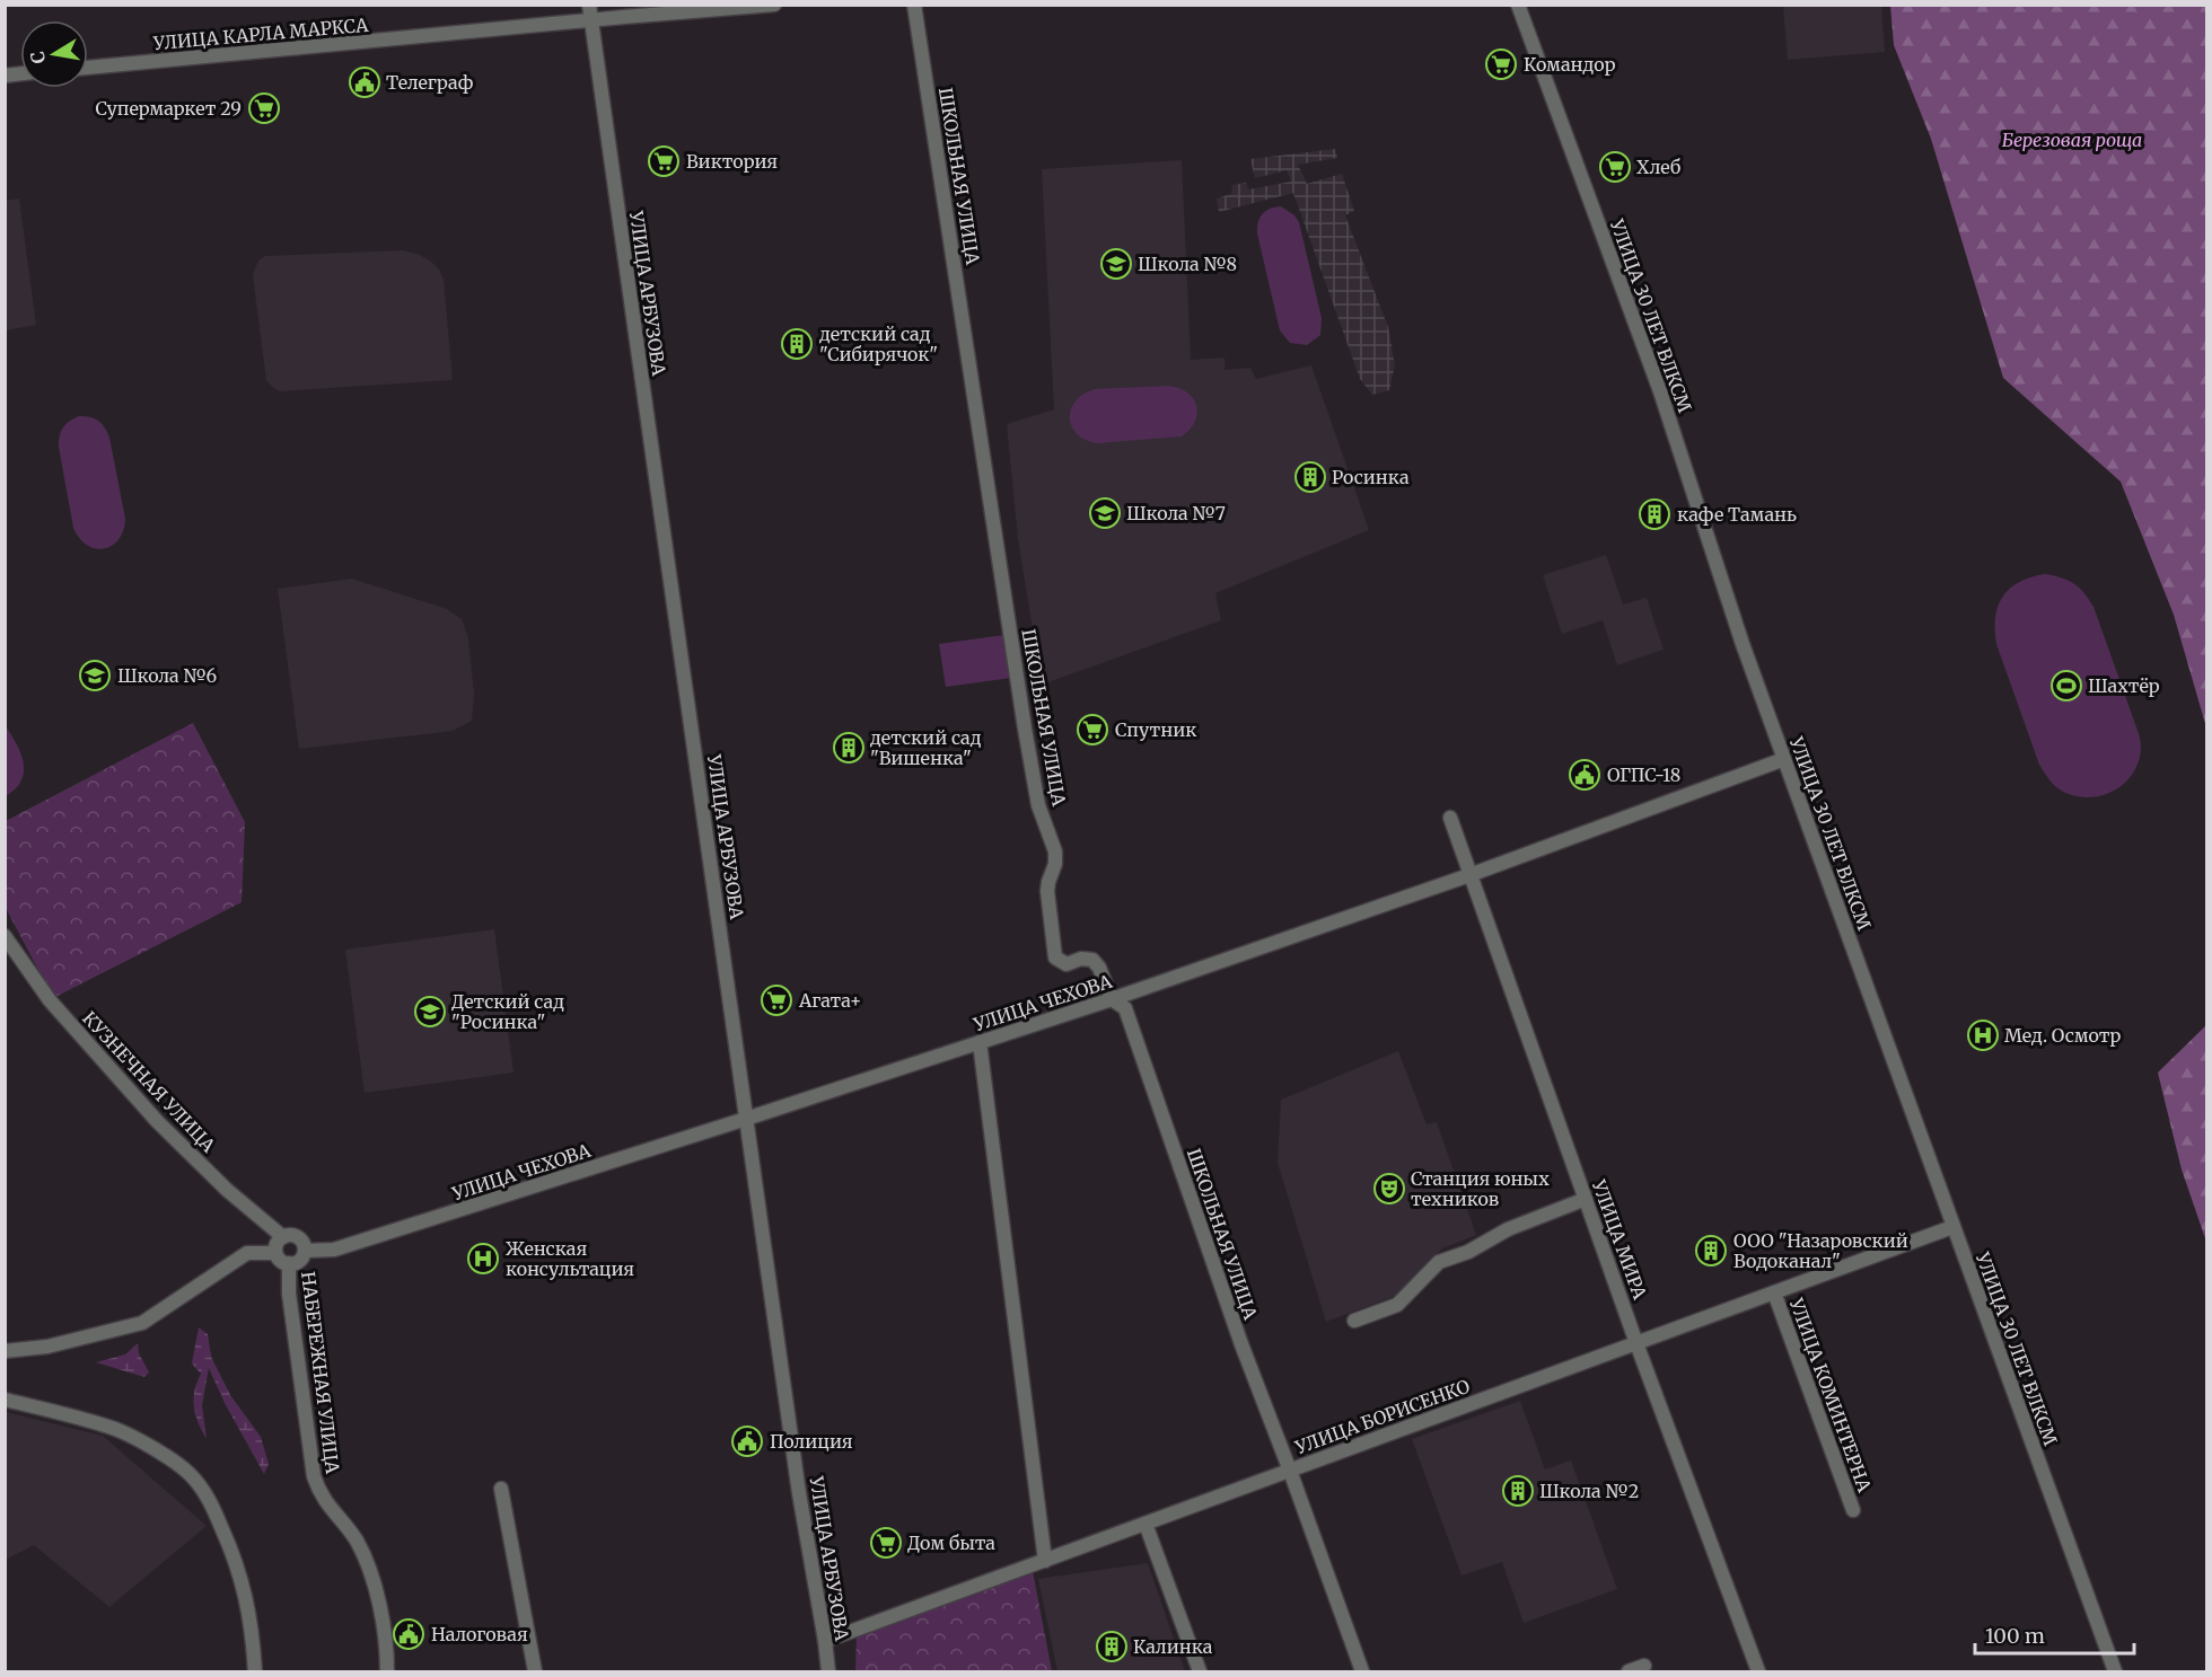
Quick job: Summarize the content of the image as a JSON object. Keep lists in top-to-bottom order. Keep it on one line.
{"streets":{"street":["УЛИЦА КАРЛА МАРКСА","ШКОЛЬНАЯ УЛИЦА","УЛИЦА АРБУЗОВА","УЛИЦА 30 ЛЕТ ВЛКСМ","УЛИЦА ЧЕХОВА","КУЗНЕЧНАЯ УЛИЦА","УЛИЦА МИРА","НАБЕРЕЖНАЯ УЛИЦА","УЛИЦА КОМИНТЕРНА","УЛИЦА БОРИСЕНКО"]},"crossings":[["УЛИЦА КАРЛА МАРКСА","УЛИЦА АРБУЗОВА"],["ШКОЛЬНАЯ УЛИЦА","УЛИЦА ЧЕХОВА"],["ШКОЛЬНАЯ УЛИЦА","УЛИЦА БОРИСЕНКО"],["УЛИЦА АРБУЗОВА","УЛИЦА ЧЕХОВА"],["УЛИЦА АРБУЗОВА","УЛИЦА БОРИСЕНКО"],["УЛИЦА 30 ЛЕТ ВЛКСМ","УЛИЦА ЧЕХОВА"],["УЛИЦА 30 ЛЕТ ВЛКСМ","УЛИЦА БОРИСЕНКО"],["УЛИЦА ЧЕХОВА","КУЗНЕЧНАЯ УЛИЦА"],["УЛИЦА ЧЕХОВА","УЛИЦА МИРА"],["УЛИЦА ЧЕХОВА","НАБЕРЕЖНАЯ УЛИЦА"],["КУЗНЕЧНАЯ УЛИЦА","НАБЕРЕЖНАЯ УЛИЦА"],["УЛИЦА МИРА","УЛИЦА БОРИСЕНКО"],["УЛИЦА КОМИНТЕРНА","УЛИЦА БОРИСЕНКО"]],"parks":["Березовая роща"],"places":{"supermarket":["Командор","Супермаркет 29","Виктория","Хлеб","Спутник","Агата+","Дом быта"],"public building":["Телеграф","ОГПС-18","Полиция","Налоговая"],"school or university":["Школа №8","Школа №7","Школа №6","Детский сад \"Росинка\""],"building":["детский сад \"Сибирячок\"","Росинка","кафе Тамань","детский сад \"Вишенка\"","ООО \"Назаровский Водоканал\"","Школа №2","Калинка"],"sports":["Шахтёр"],"hospital":["Мед. Осмотр","Женская консультация"],"theatre":["Станция юных техников"]},"scale_bar":"100 m","north":"left"}
